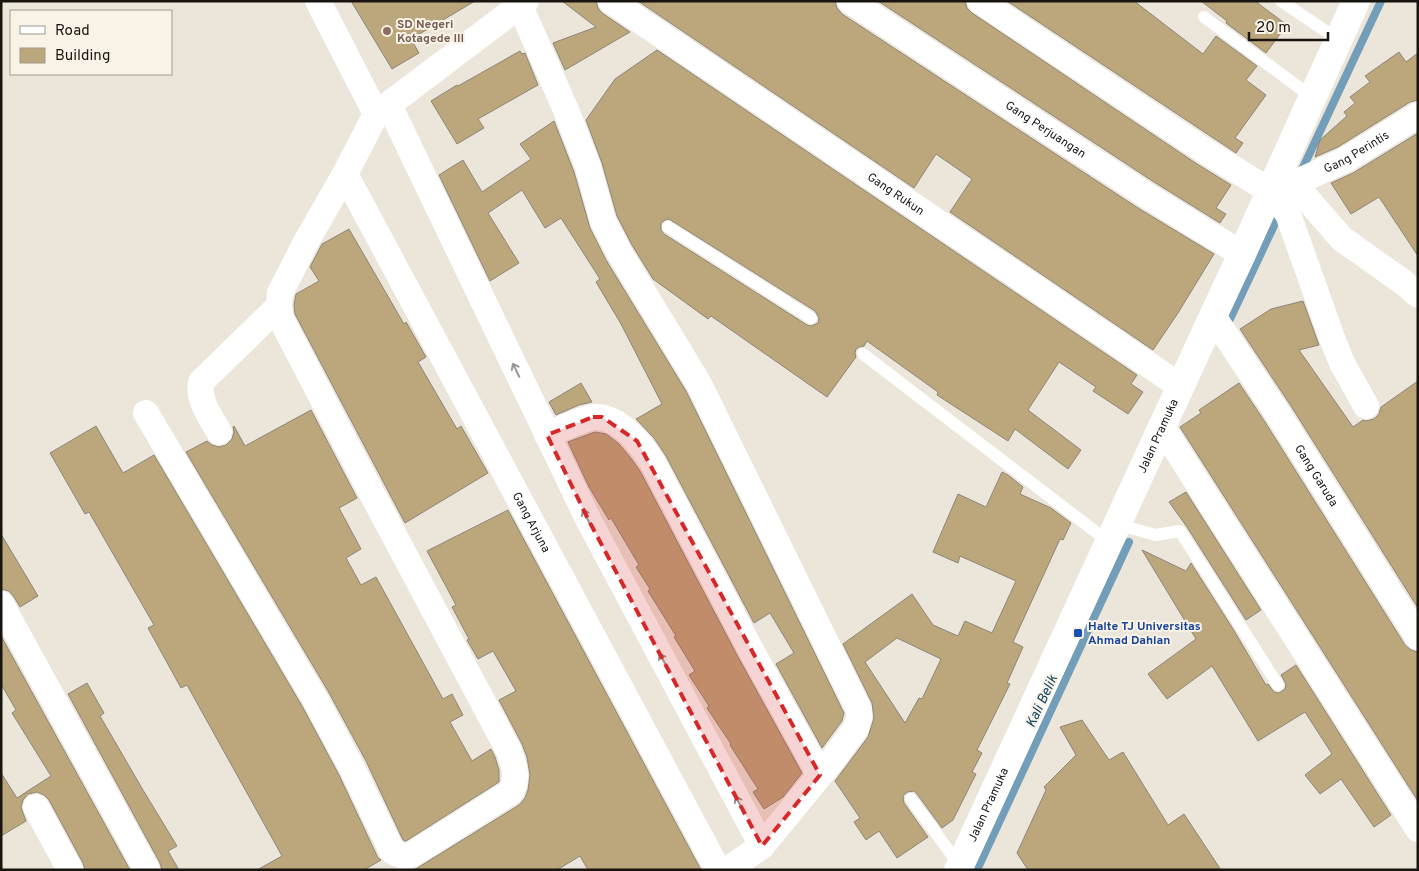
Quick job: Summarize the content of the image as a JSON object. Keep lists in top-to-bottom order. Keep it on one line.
{"streets":{"main road":["Jalan Pramuka"],"street":["Gang Perjuangan","Gang Perintis","Gang Rukun","Gang Garuda","Gang Arjuna"]},"crossings":[["Gang Perjuangan","Jalan Pramuka"],["Gang Perintis","Jalan Pramuka"],["Gang Rukun","Jalan Pramuka"],["Jalan Pramuka","Gang Garuda"]],"water":["Kali Belik"],"places":{"other":["SD Negeri Kotagede III"],"transit":["Halte TJ Universitas Ahmad Dahlan"]},"legend":["Road","Building"],"scale_bar":"20 m"}
